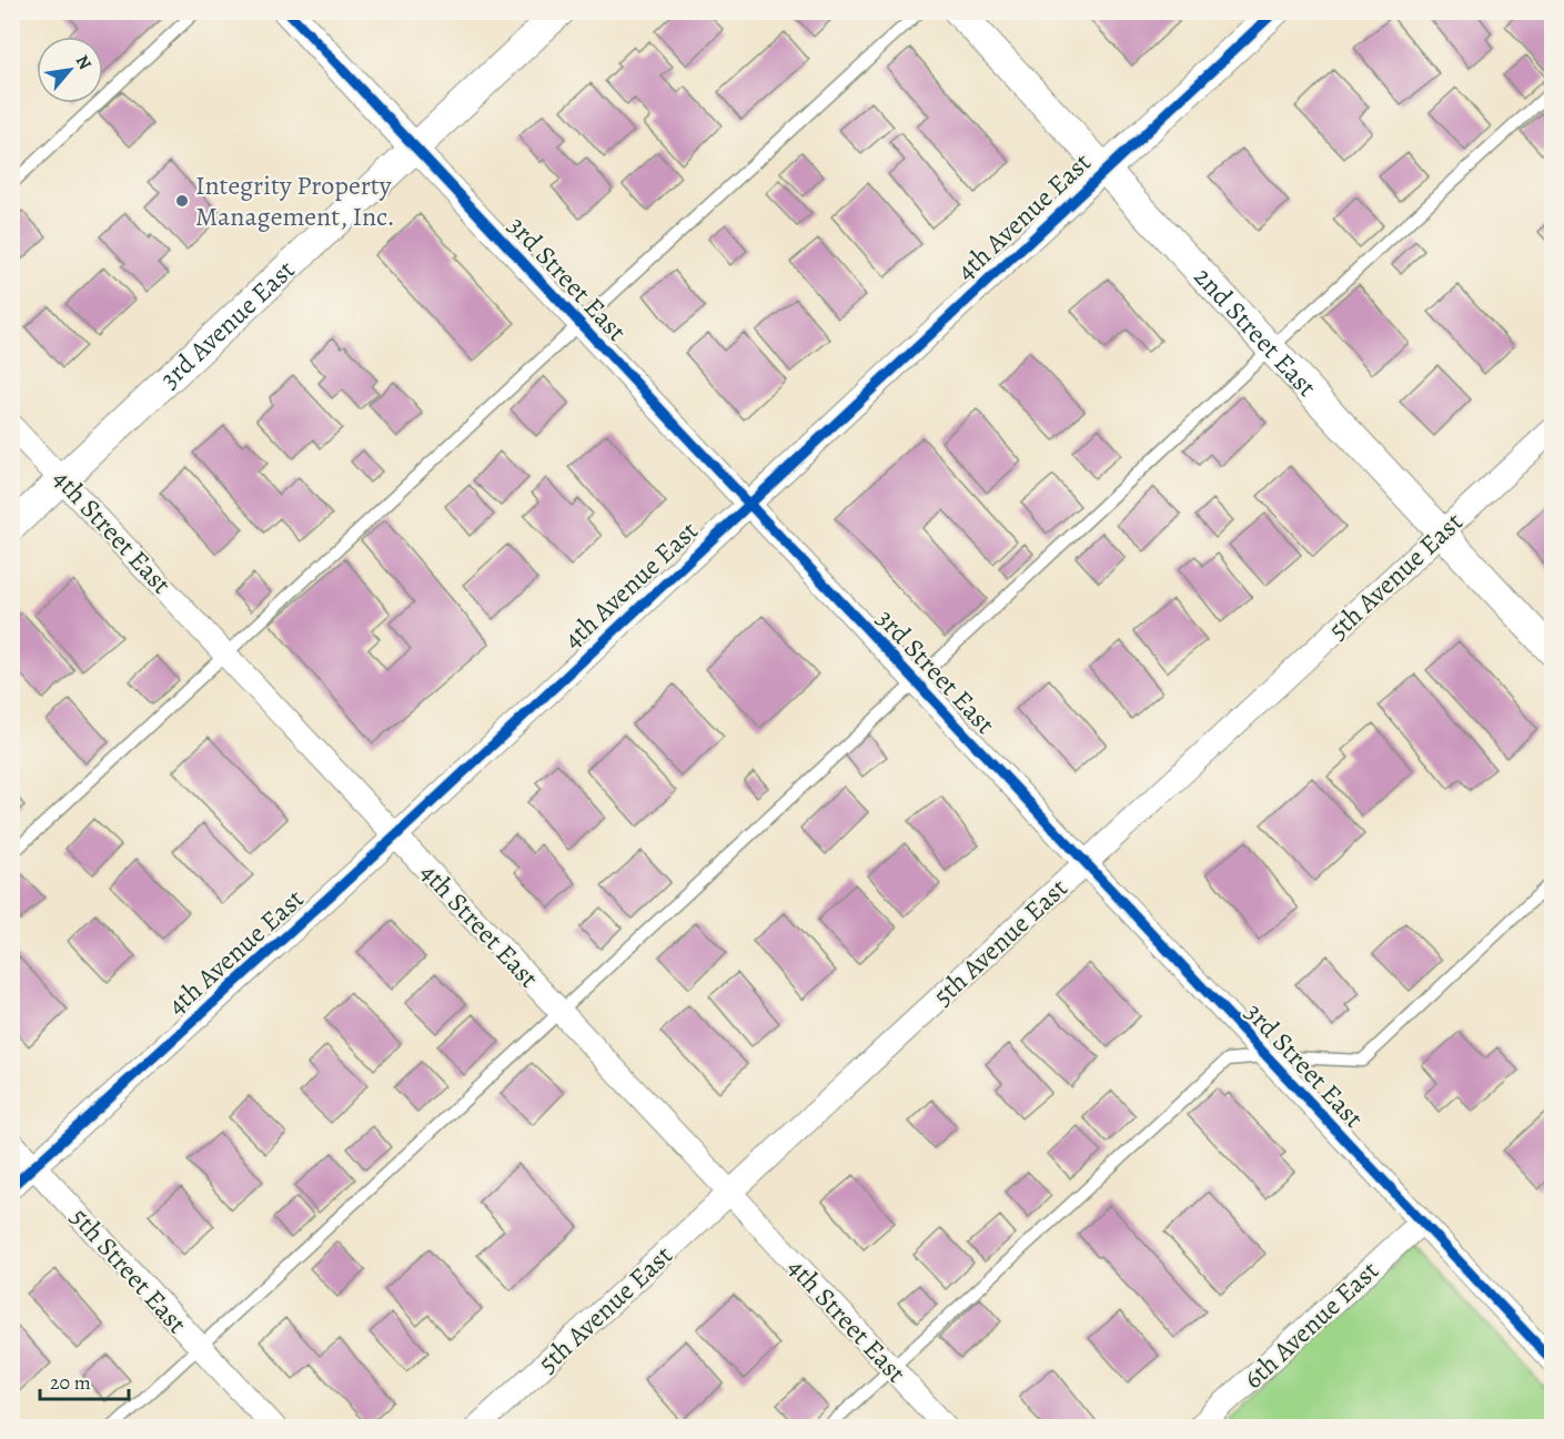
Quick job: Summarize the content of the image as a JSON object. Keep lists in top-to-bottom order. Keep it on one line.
{"streets":{"street":["4th Avenue East","3rd Street East","3rd Avenue East","2nd Street East","4th Street East","5th Avenue East","5th Street East","6th Avenue East"]},"crossings":[["4th Avenue East","3rd Street East"],["4th Avenue East","2nd Street East"],["4th Avenue East","4th Street East"],["4th Avenue East","5th Street East"],["3rd Street East","3rd Avenue East"],["3rd Street East","5th Avenue East"],["3rd Street East","6th Avenue East"],["3rd Avenue East","4th Street East"],["2nd Street East","5th Avenue East"],["4th Street East","5th Avenue East"]],"places":["Integrity Property Management, Inc."],"scale_bar":"20 m","north":"top right"}
